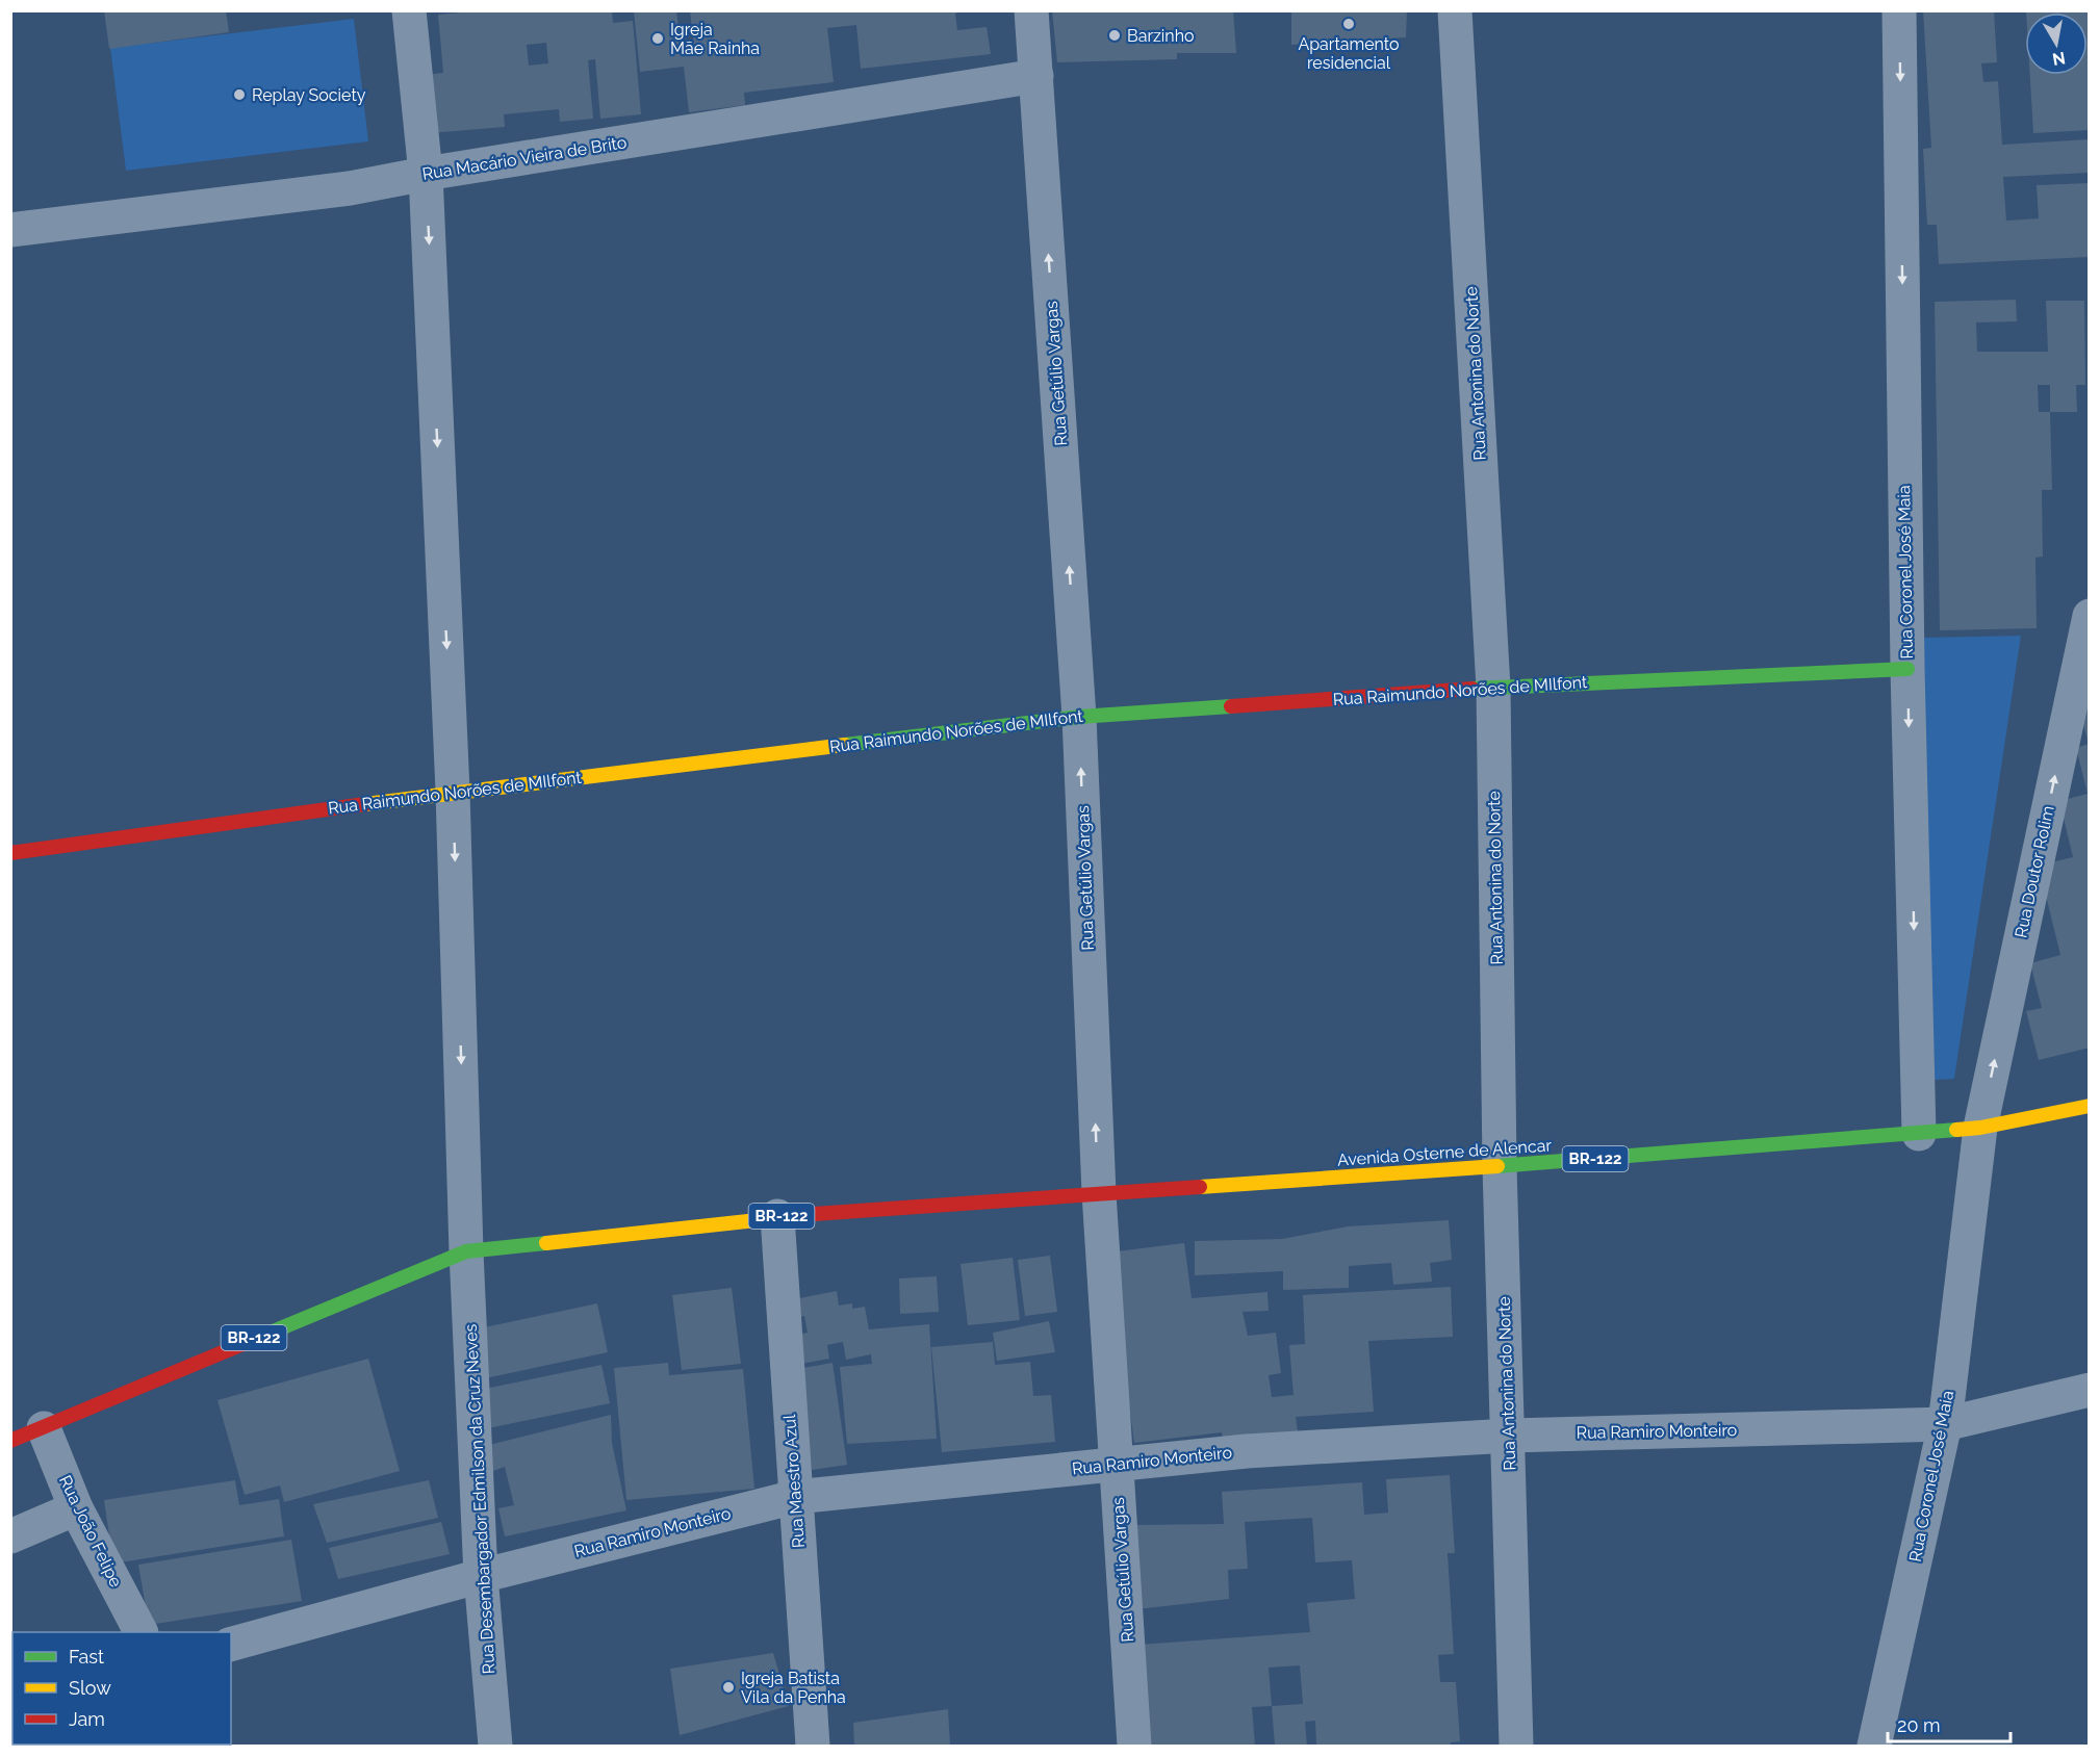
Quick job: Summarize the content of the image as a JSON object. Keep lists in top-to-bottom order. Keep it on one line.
{"streets":{"main road":["Rua Raimundo Norões de MIlfont","Avenida Osterne de Alencar","BR-122"],"street":["Rua Macário Vieira de Brito","Rua Getúlio Vargas","Rua Antonina do Norte","Rua Coronel José Maia","Rua Doutor Rolim","Rua Ramiro Monteiro","Rua Maestro Azul","Rua Desembargador Edmilson da Cruz Neves","Rua João Felipe"]},"crossings":[["Rua Macário Vieira de Brito","Rua Getúlio Vargas"],["Rua Macário Vieira de Brito","Rua Desembargador Edmilson da Cruz Neves"],["Rua Getúlio Vargas","Rua Raimundo Norões de MIlfont"],["Rua Getúlio Vargas","Avenida Osterne de Alencar"],["Rua Getúlio Vargas","BR-122"],["Rua Getúlio Vargas","Rua Ramiro Monteiro"],["Rua Antonina do Norte","Rua Raimundo Norões de MIlfont"],["Rua Antonina do Norte","Avenida Osterne de Alencar"],["Rua Antonina do Norte","Rua Ramiro Monteiro"],["Rua Coronel José Maia","Rua Raimundo Norões de MIlfont"],["Rua Coronel José Maia","Rua Doutor Rolim"],["Rua Coronel José Maia","Avenida Osterne de Alencar"],["Rua Coronel José Maia","Rua Ramiro Monteiro"],["Rua Raimundo Norões de MIlfont","Rua Desembargador Edmilson da Cruz Neves"],["Rua Doutor Rolim","Avenida Osterne de Alencar"],["Avenida Osterne de Alencar","BR-122"],["BR-122","Rua Maestro Azul"],["BR-122","Rua Desembargador Edmilson da Cruz Neves"],["BR-122","Rua João Felipe"],["Rua Ramiro Monteiro","Rua Maestro Azul"],["Rua Ramiro Monteiro","Rua Desembargador Edmilson da Cruz Neves"]],"one_way":["Rua Getúlio Vargas","Rua Coronel José Maia","Rua Doutor Rolim","Rua Desembargador Edmilson da Cruz Neves"],"places":["Apartamento residencial","Barzinho","Igreja Mãe Rainha","Replay Society","Igreja Batista Vila da Penha"],"legend":["Fast","Slow","Jam"],"scale_bar":"20 m","north":"bottom"}
